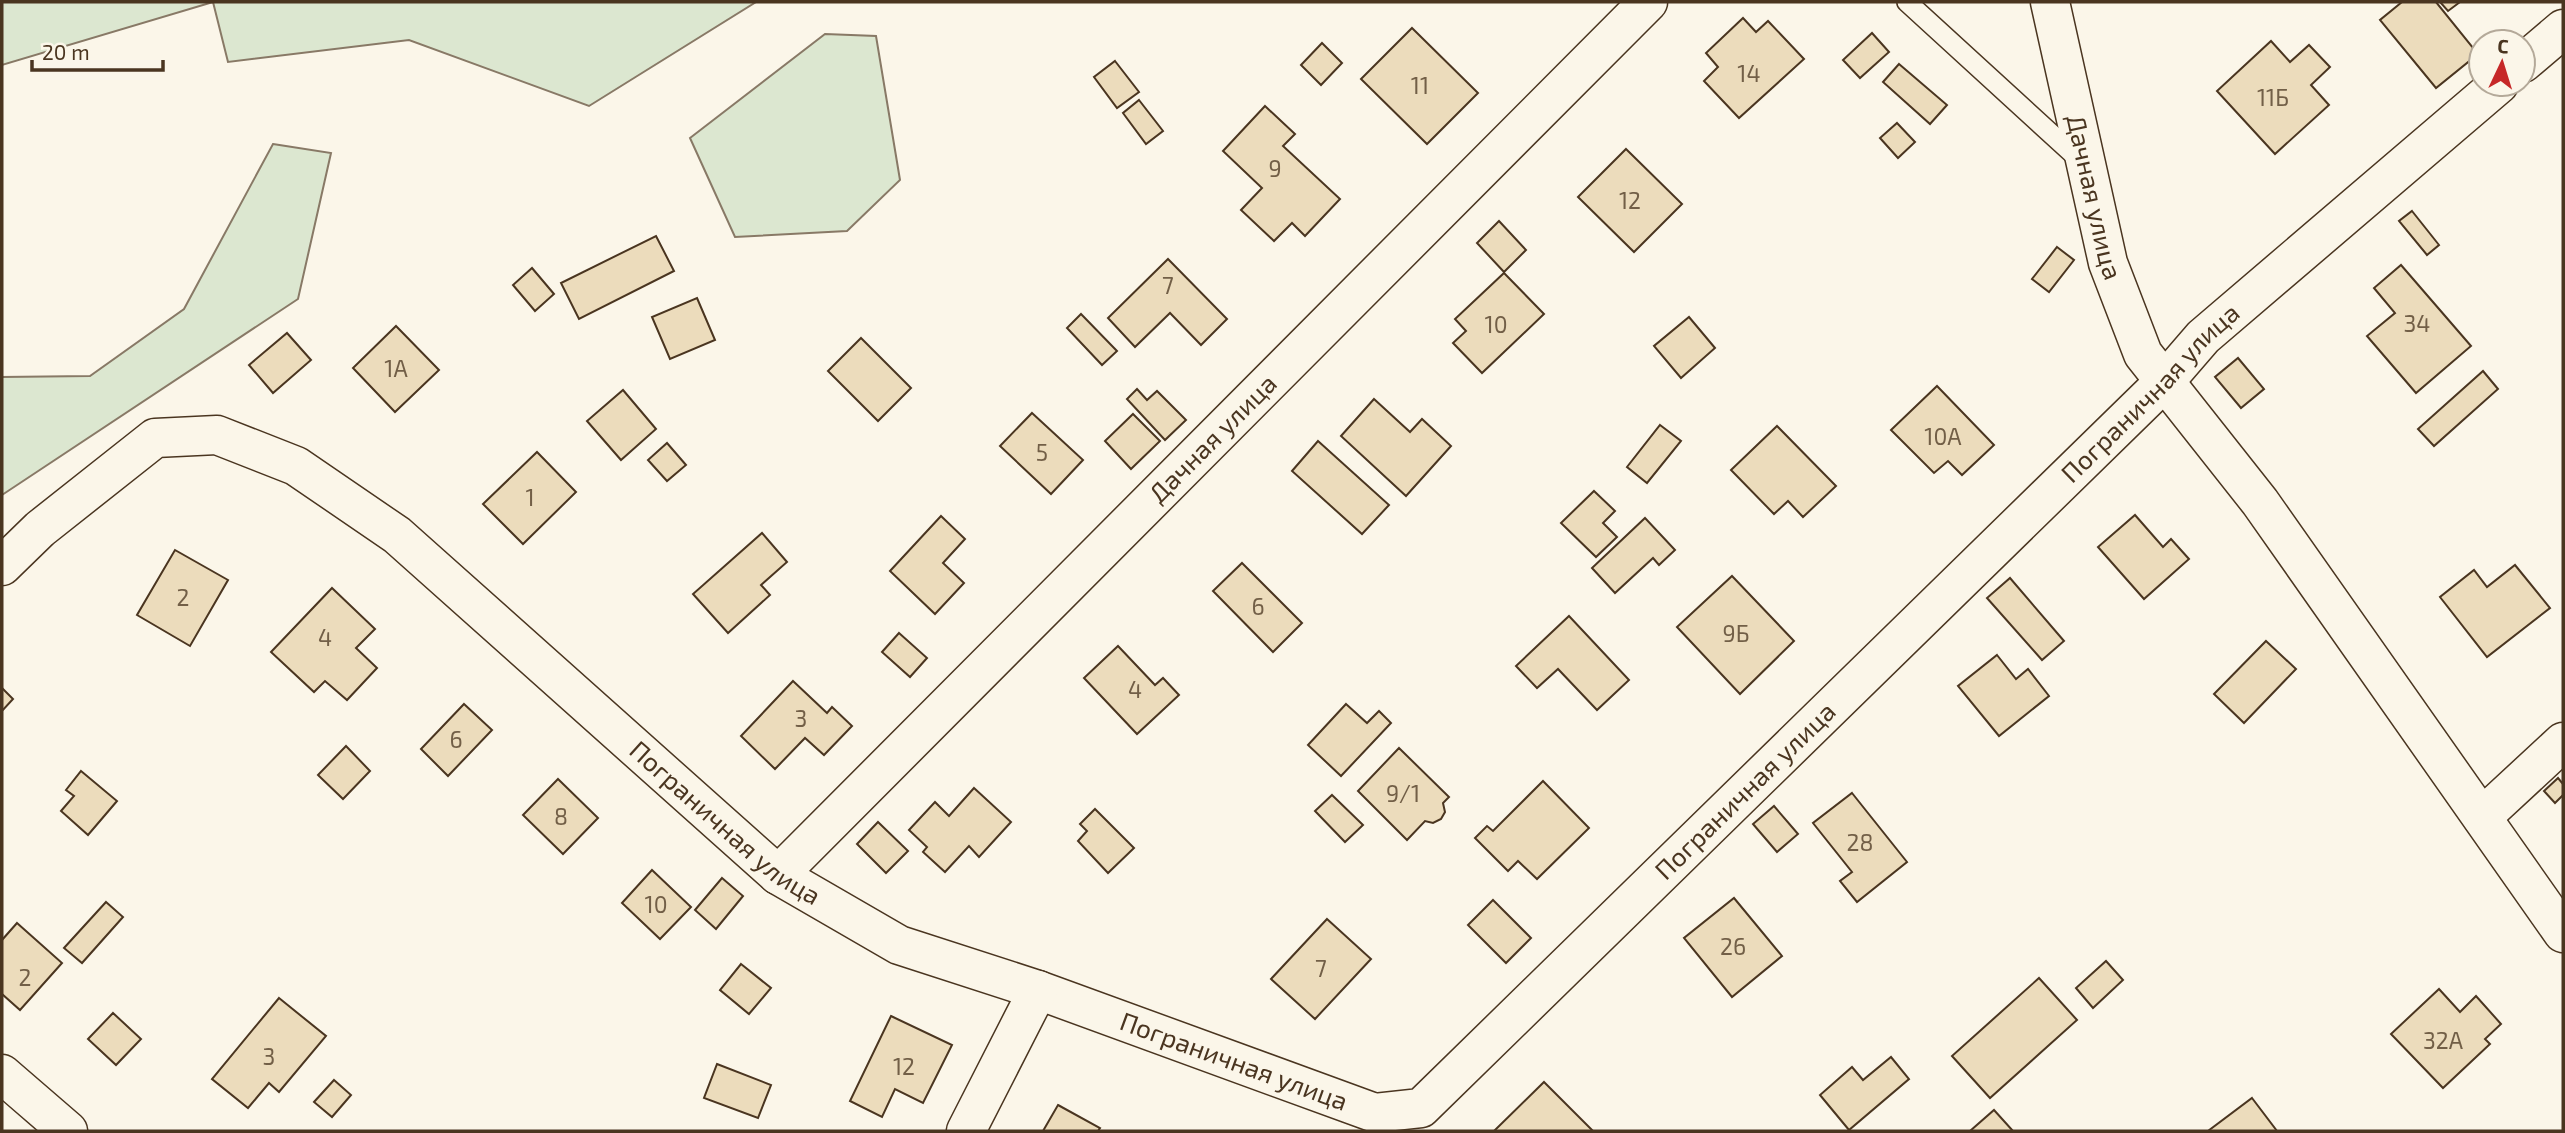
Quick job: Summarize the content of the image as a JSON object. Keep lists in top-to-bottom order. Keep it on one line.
{"streets":{"street":["Дачная улица","Пограничная улица"]},"crossings":[["Дачная улица","Пограничная улица"]],"house_numbers":["14","11","11Б","9","12","7","34","10","1А","10А","5","1","2","6","9Б","4","4","3","6","9/1","8","28","10","26","7","2","32А","3","12"],"scale_bar":"20 m","north":"top"}
